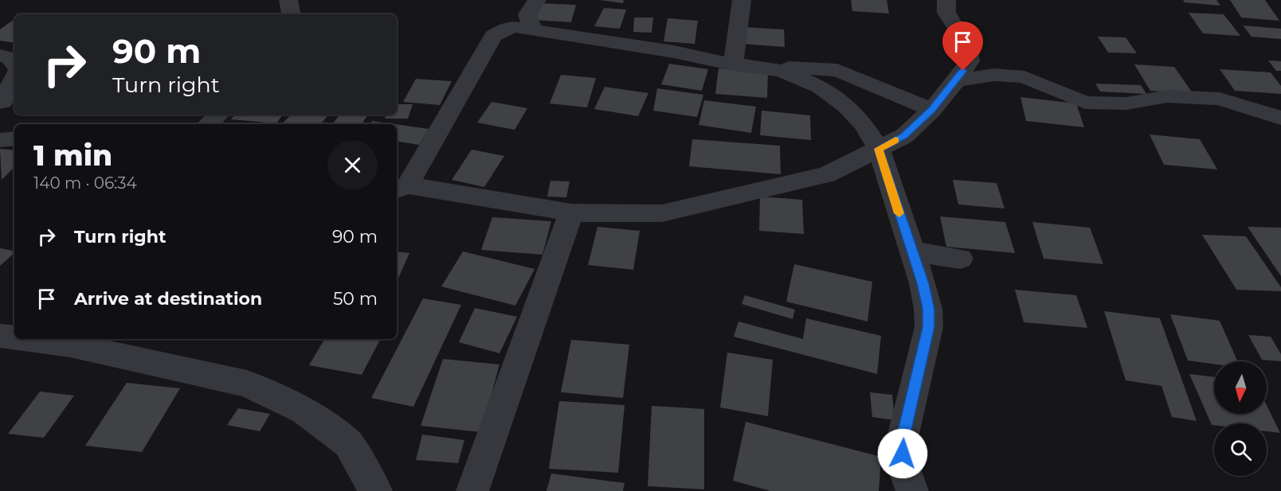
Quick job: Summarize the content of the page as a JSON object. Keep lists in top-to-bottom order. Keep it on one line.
{"north":"bottom","page":{"turn":["90 m","Turn right"],"heading":["1 min","140 m · 06:34"],"list":[{"name":"Turn right","value":"90 m"},{"name":"Arrive at destination","value":"50 m"}]}}
